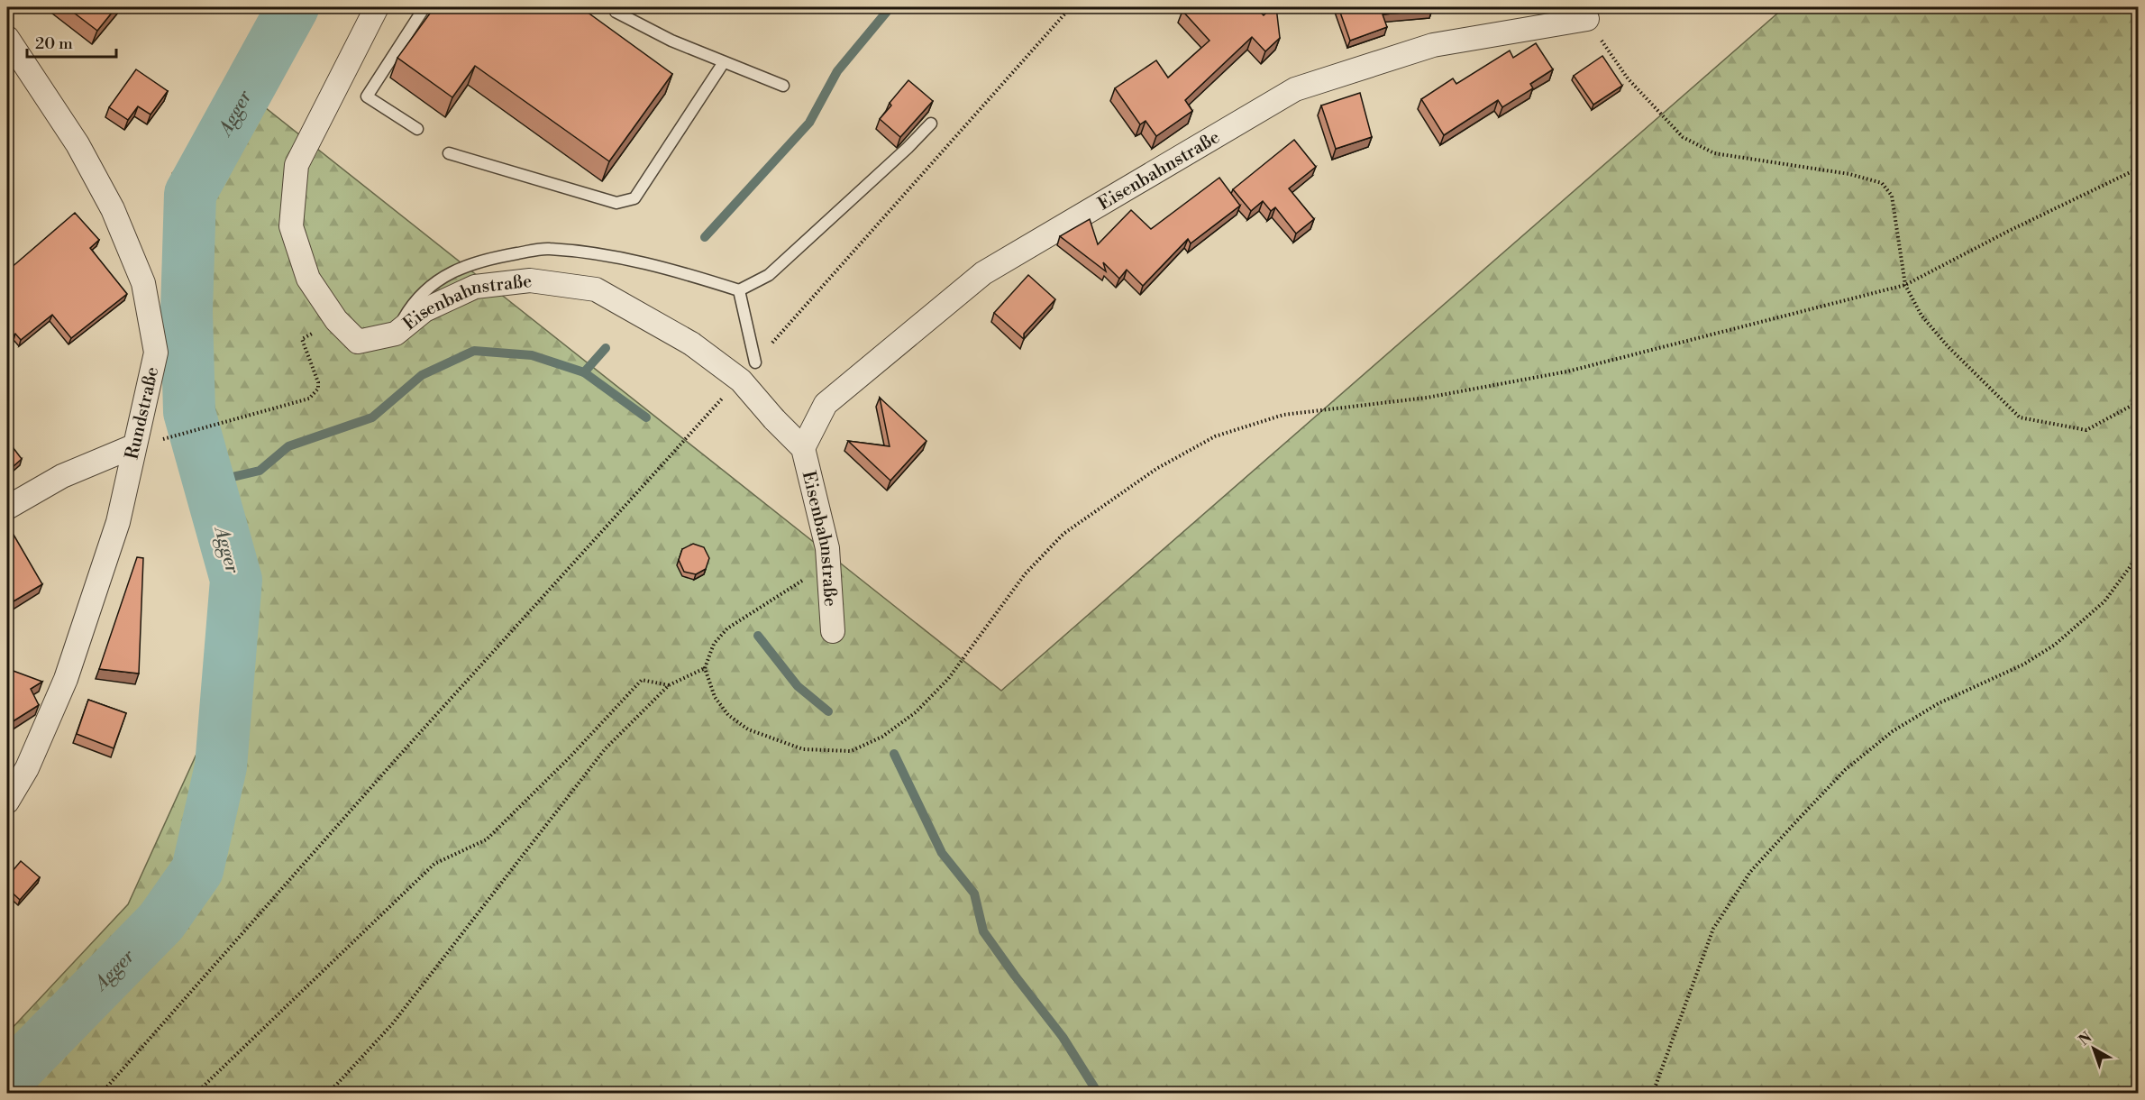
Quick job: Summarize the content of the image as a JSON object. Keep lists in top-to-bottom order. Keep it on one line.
{"streets":{"street":["Eisenbahnstraße","Rundstraße"]},"water":["Agger"],"scale_bar":"20 m","north":"top left"}
